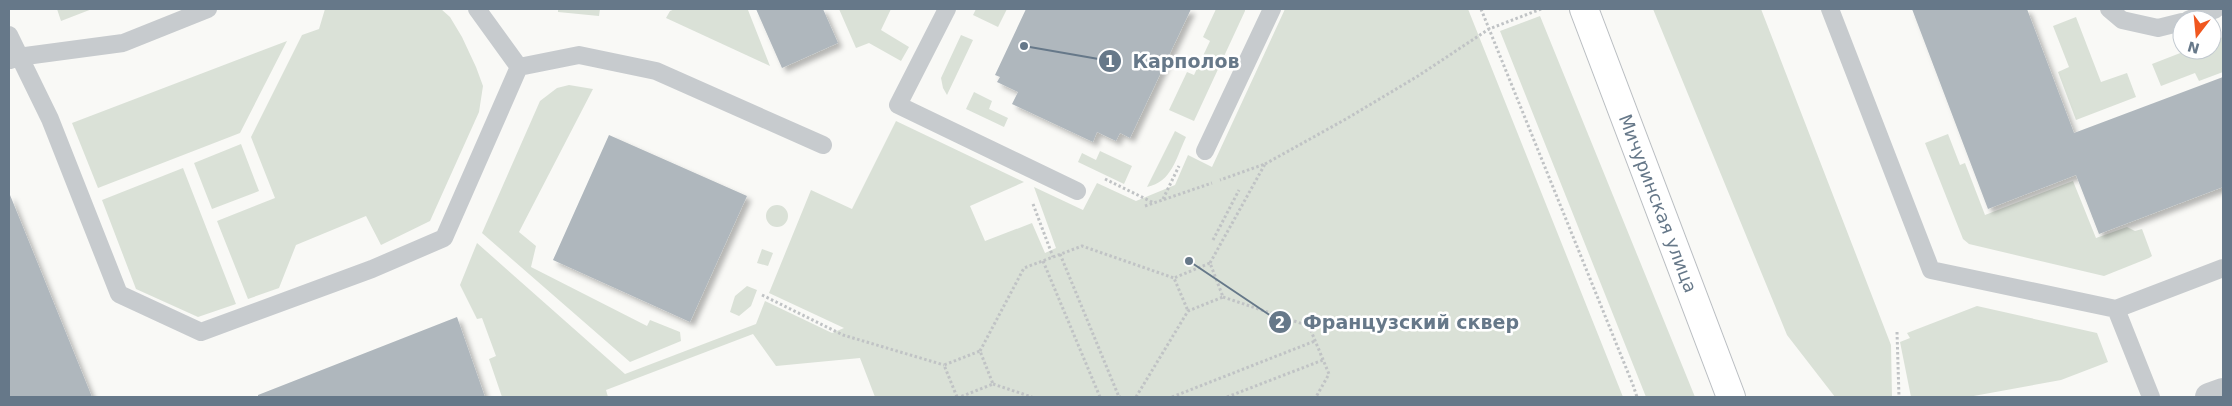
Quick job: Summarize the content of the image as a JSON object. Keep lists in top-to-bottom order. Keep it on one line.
{"streets":{"main road":["Мичуринская улица"]},"places":["Карполов","Французский сквер"],"north":"bottom"}
